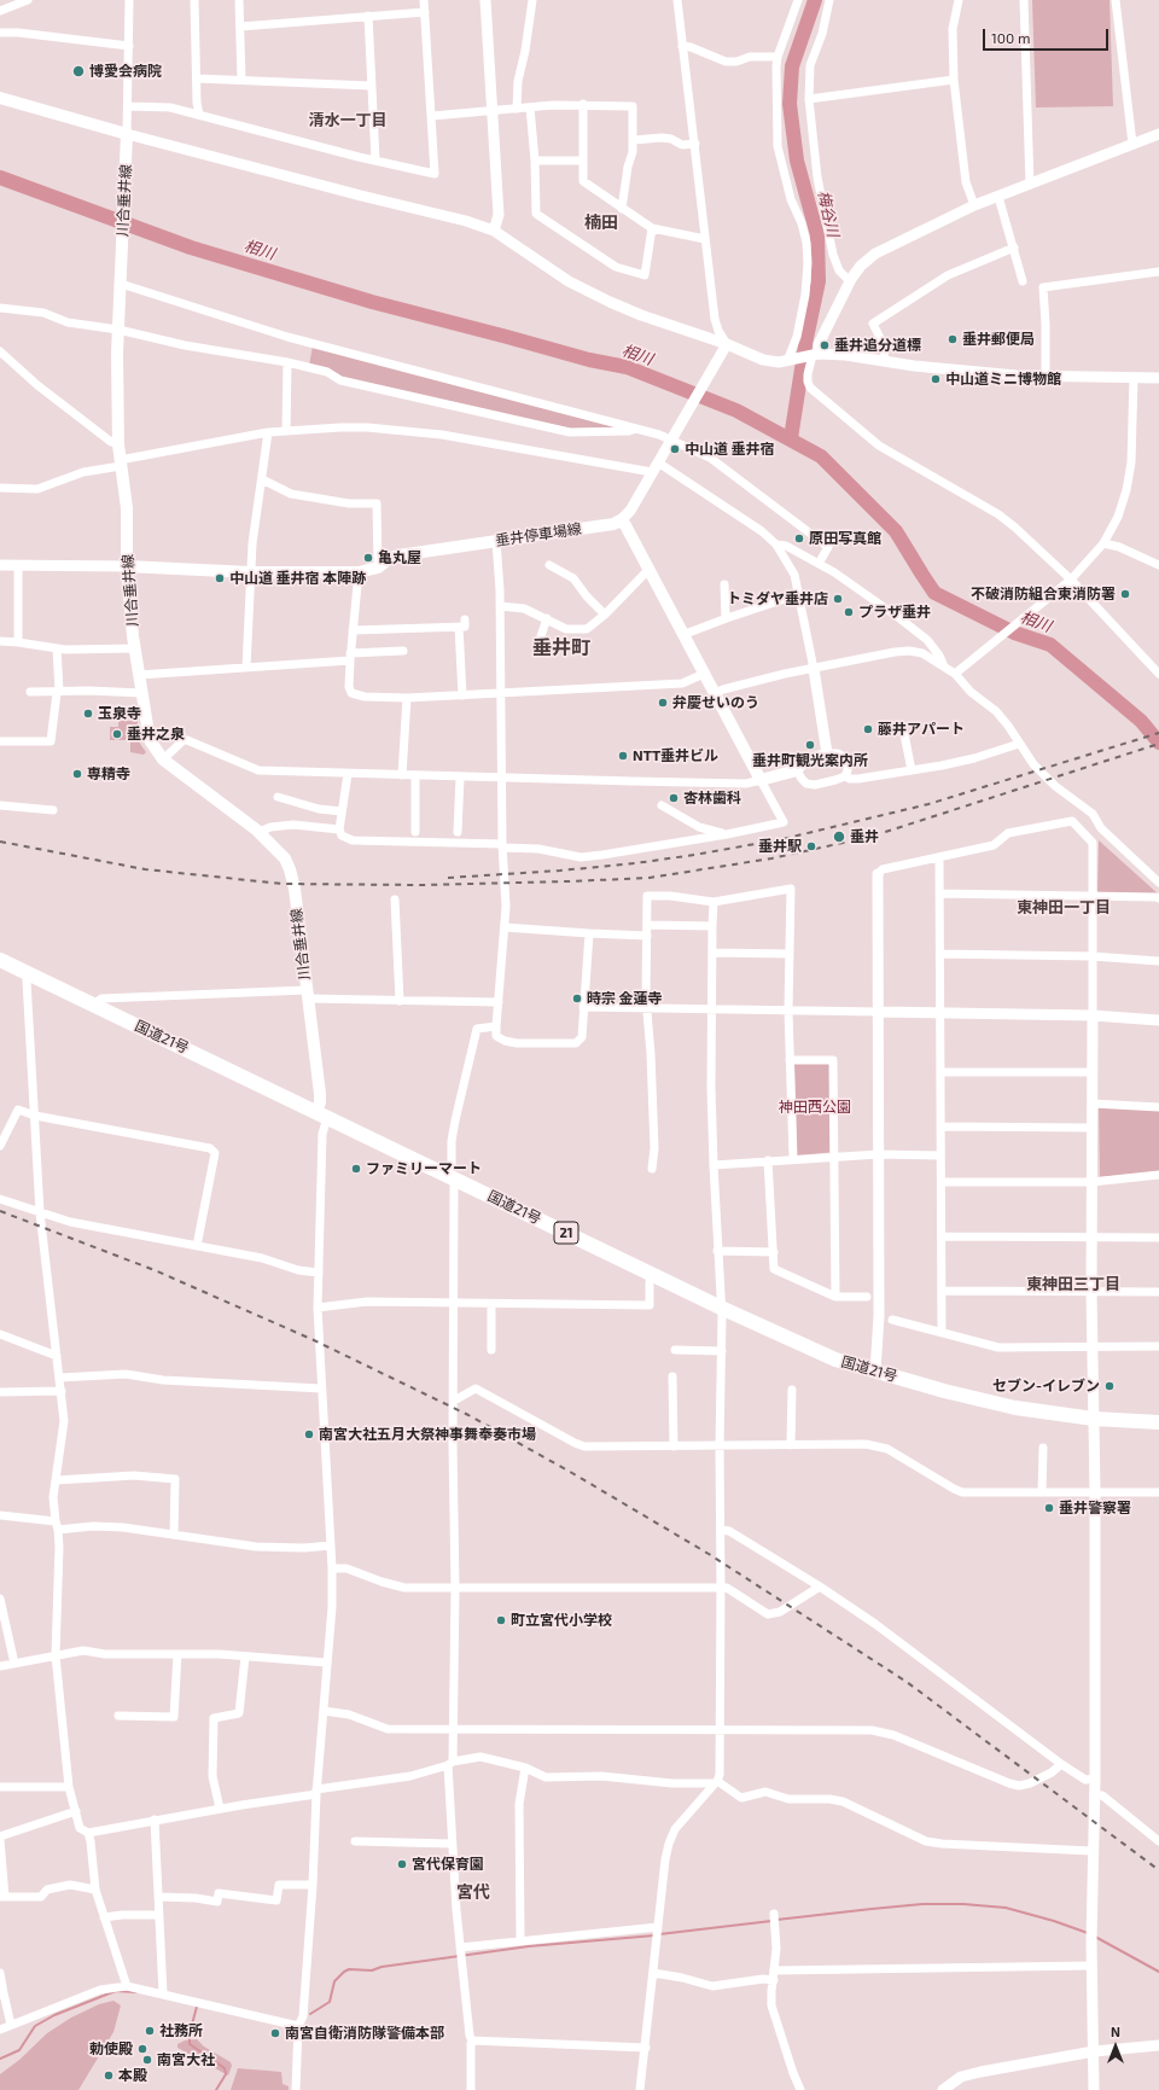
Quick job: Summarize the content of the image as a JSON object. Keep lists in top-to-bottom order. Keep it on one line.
{"streets":{"highway":["国道21号","21"],"main road":["川合垂井線","垂井停車場線"]},"crossings":[["川合垂井線","垂井停車場線"],["川合垂井線","国道21号"]],"districts":["清水一丁目","楠田","垂井町","東神田一丁目","東神田三丁目","宮代"],"water":["梅谷川","相川"],"parks":["神田西公園"],"places":["博愛会病院","垂井郵便局","垂井追分道標","中山道ミニ博物館","中山道 垂井宿","原田写真館","亀丸屋","中山道 垂井宿 本陣跡","不破消防組合東消防署","トミダヤ垂井店","プラザ垂井","弁慶せいのう","玉泉寺","藤井アパート","垂井之泉","垂井町観光案内所","NTT垂井ビル","専精寺","杏林歯科","垂井","垂井駅","時宗 金蓮寺","ファミリーマート","セブン-イレブン","南宮大社五月大祭神事舞奉奏市場","垂井警察署","町立宮代小学校","宮代保育園","社務所","南宮自衛消防隊警備本部","勅使殿","南宮大社","本殿"],"scale_bar":"100 m","north":"top"}
